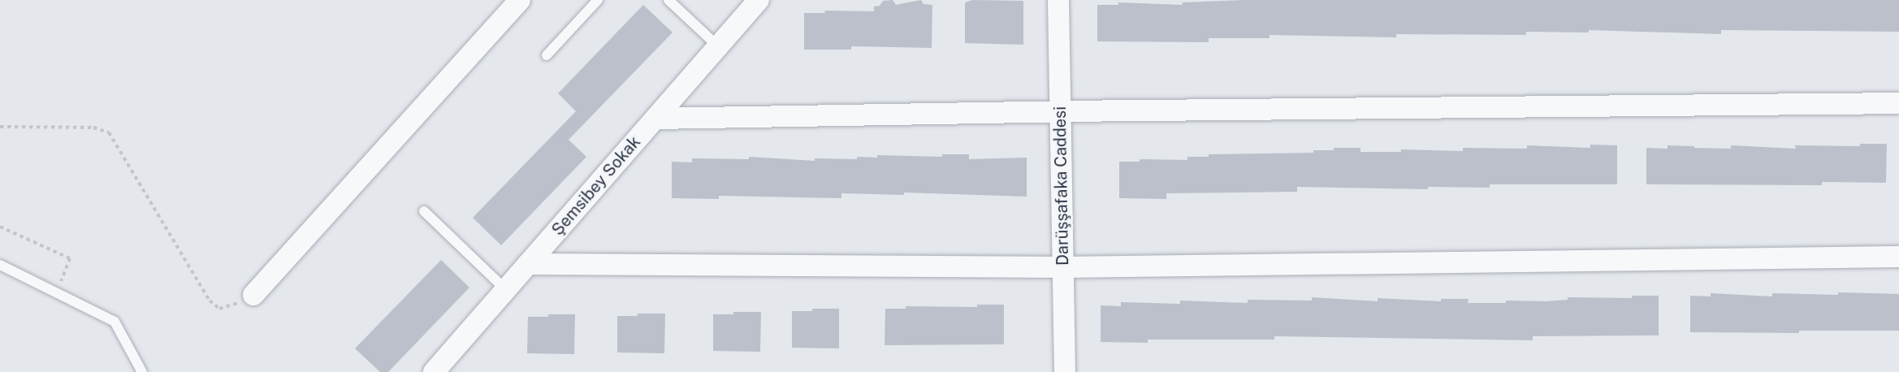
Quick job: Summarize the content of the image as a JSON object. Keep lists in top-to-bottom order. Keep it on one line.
{"streets":{"street":["Şemsibey Sokak","Darüşşafaka Caddesi"]}}
